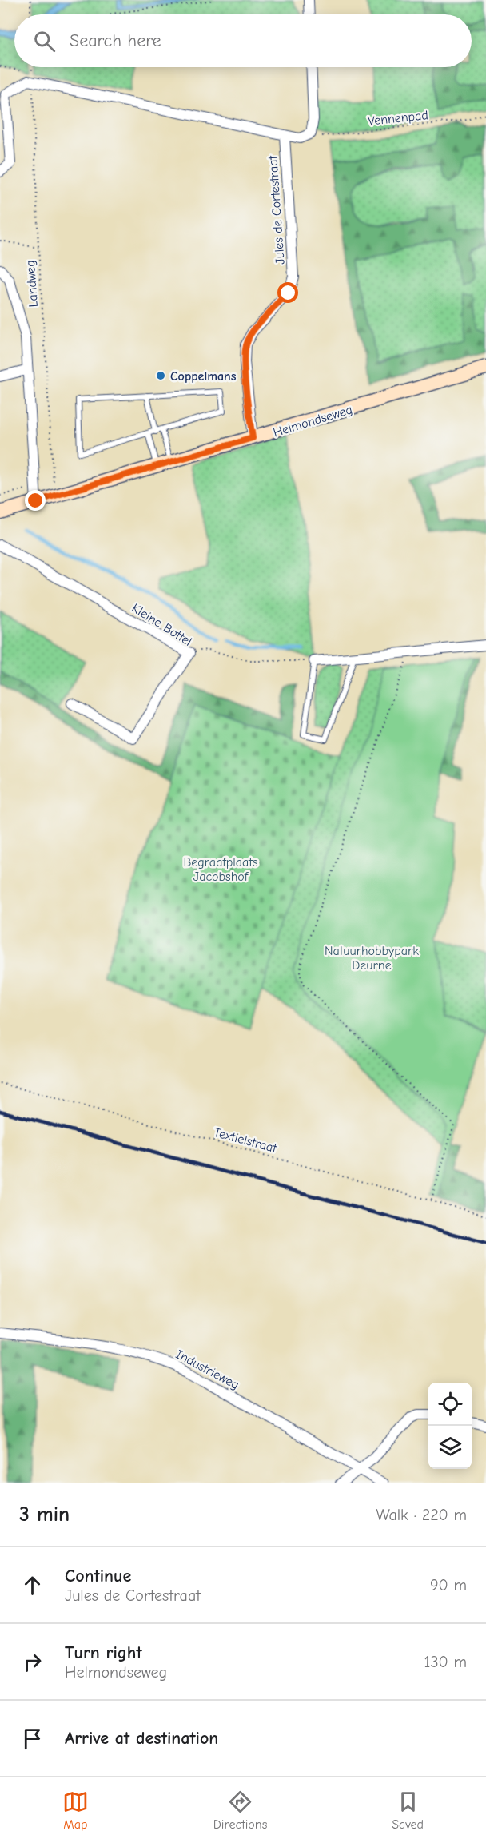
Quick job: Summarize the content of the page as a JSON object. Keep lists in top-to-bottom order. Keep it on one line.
{"streets":{"street":["Jules de Cortestraat","Helmondseweg","Kleine Bottel","Industrieweg"],"path":["Vennenpad","Landweg","Textielstraat"]},"crossings":[["Vennenpad","Jules de Cortestraat"],["Jules de Cortestraat","Landweg"],["Jules de Cortestraat","Helmondseweg"]],"parks":["Begraafplaats Jacobshof","Natuurhobbypark Deurne"],"places":["Coppelmans"],"page":{"search":"Search here","heading":["3 min","Walk · 220 m"],"list":[["Continue","Jules de Cortestraat","90 m"],["Turn right","Helmondseweg","130 m"],"Arrive at destination"],"nav":["Map","Directions","Saved"]}}
